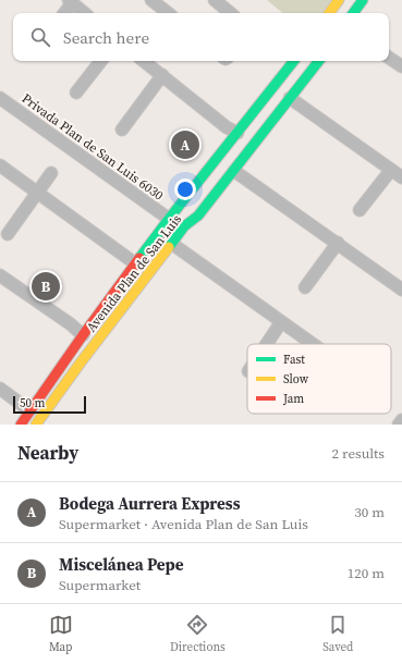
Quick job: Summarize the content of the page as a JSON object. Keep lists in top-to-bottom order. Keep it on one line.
{"streets":{"street":["Privada Plan de San Luis 6030","Avenida Plan de San Luis"]},"crossings":[["Privada Plan de San Luis 6030","Avenida Plan de San Luis"]],"legend":["Fast","Slow","Jam"],"scale_bar":"50 m","page":{"search":"Search here","pins":["A","B"],"scale":"50 m","heading":["Nearby","2 results"],"list":[{"mark":"A","name":"Bodega Aurrera Express","note":"Supermarket · Avenida Plan de San Luis","value":"30 m"},{"mark":"B","name":"Miscelánea Pepe","note":"Supermarket","value":"120 m"}],"nav":["Map","Directions","Saved"]}}
